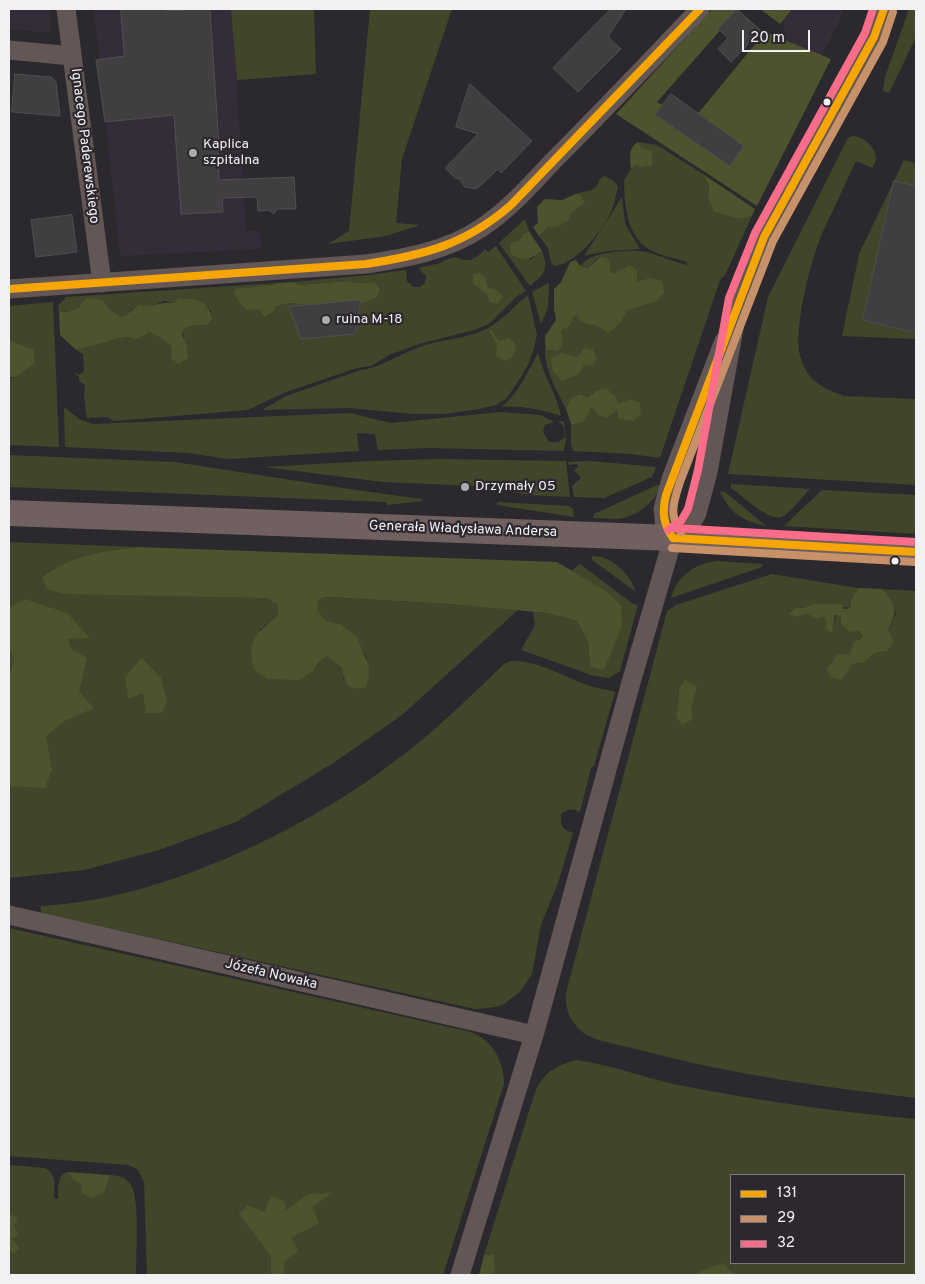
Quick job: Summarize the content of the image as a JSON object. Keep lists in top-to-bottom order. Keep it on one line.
{"streets":{"main road":["Generała Władysława Andersa"],"street":["Ignacego Paderewskiego","Józefa Nowaka"]},"places":["Kaplica szpitalna","ruina M-18","Drzymały 05"],"lines":["transit line 131","transit line 32","transit line 29"],"legend":["131","29","32"],"scale_bar":"20 m"}
